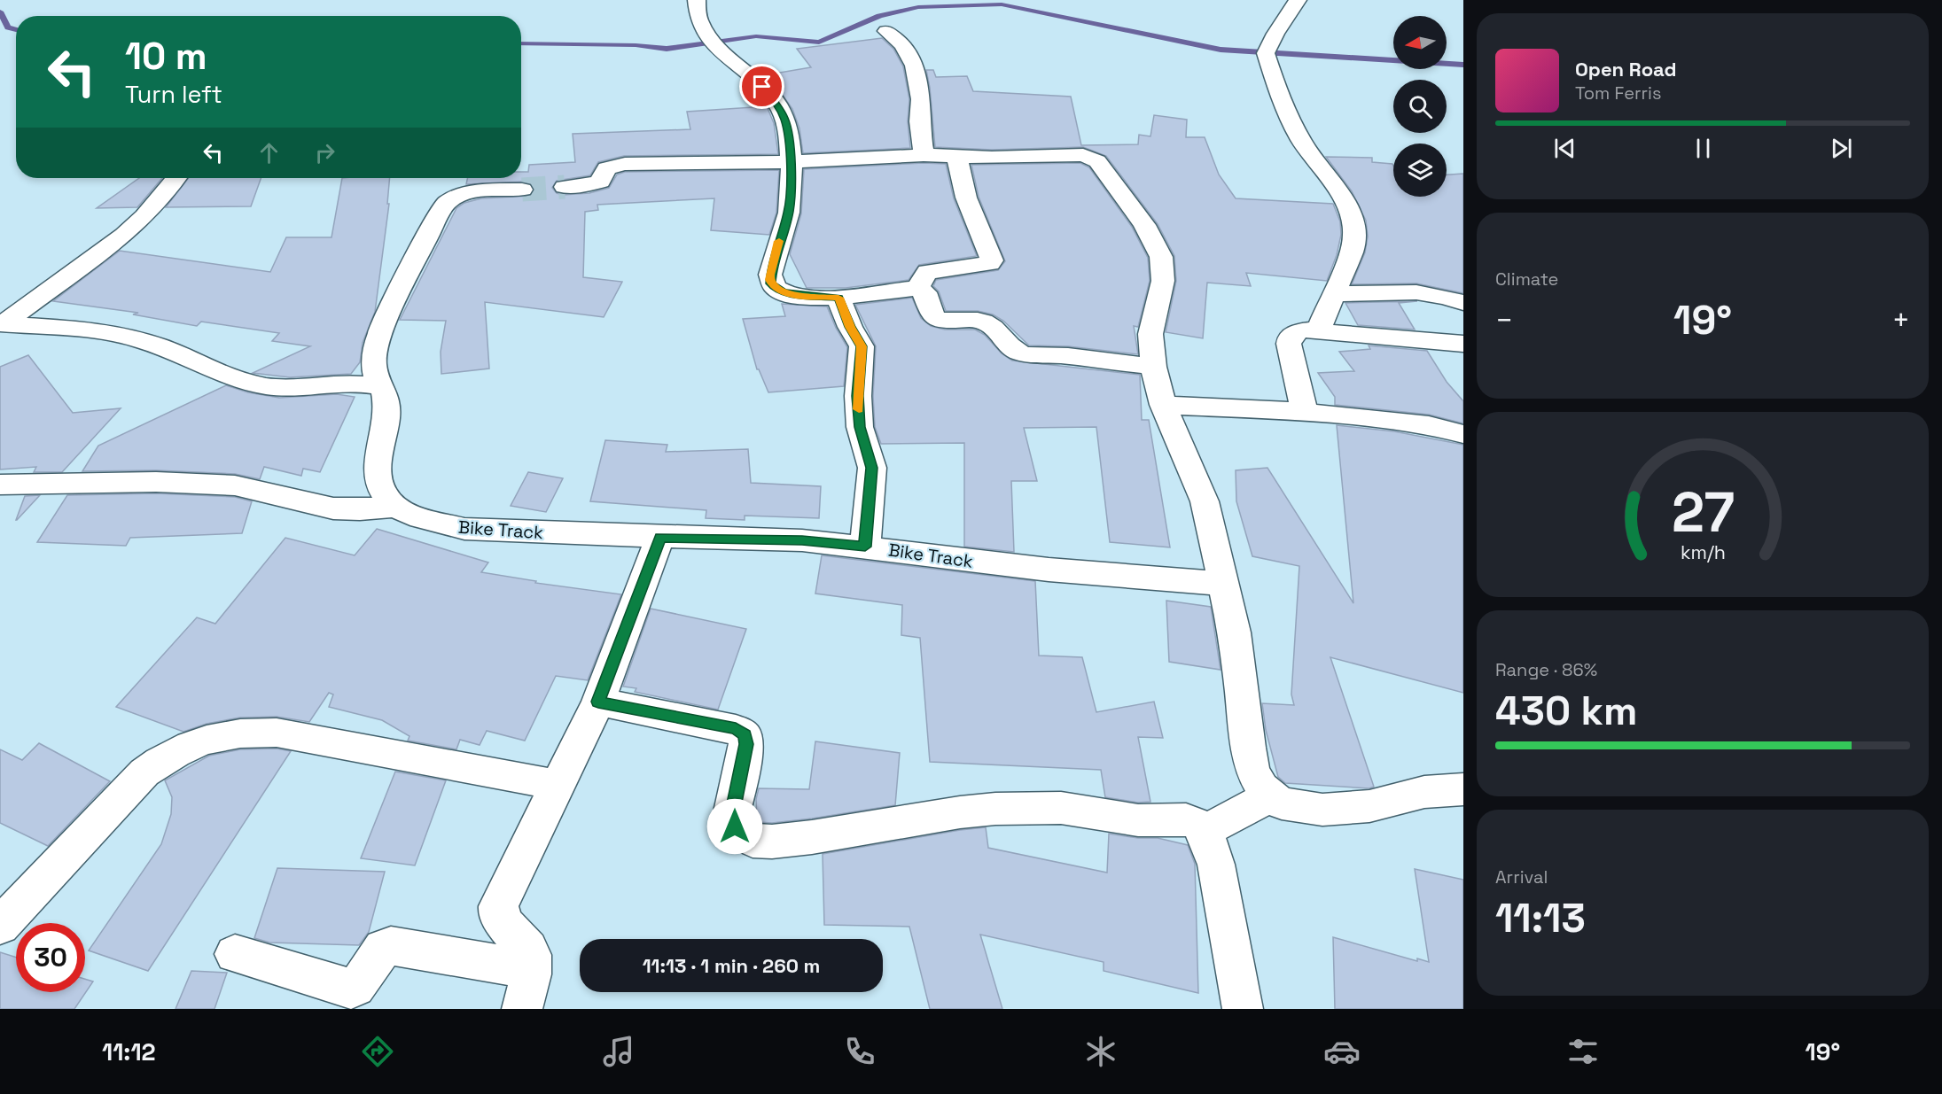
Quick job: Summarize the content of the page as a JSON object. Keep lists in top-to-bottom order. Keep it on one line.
{"streets":{"street":["Bike Track"]},"north":"left","page":{"turn":["10 m","Turn left"],"song":["Open Road","Tom Ferris"],"tile":["Climate",["Range · 86%","430 km"],["Arrival","11:13"]],"heat":["−","19°","+"],"limit":"30","trip":"11:13 · 1 min · 260 m","tabs":["11:12","19°"],"gauge":["27","km/h"]}}
